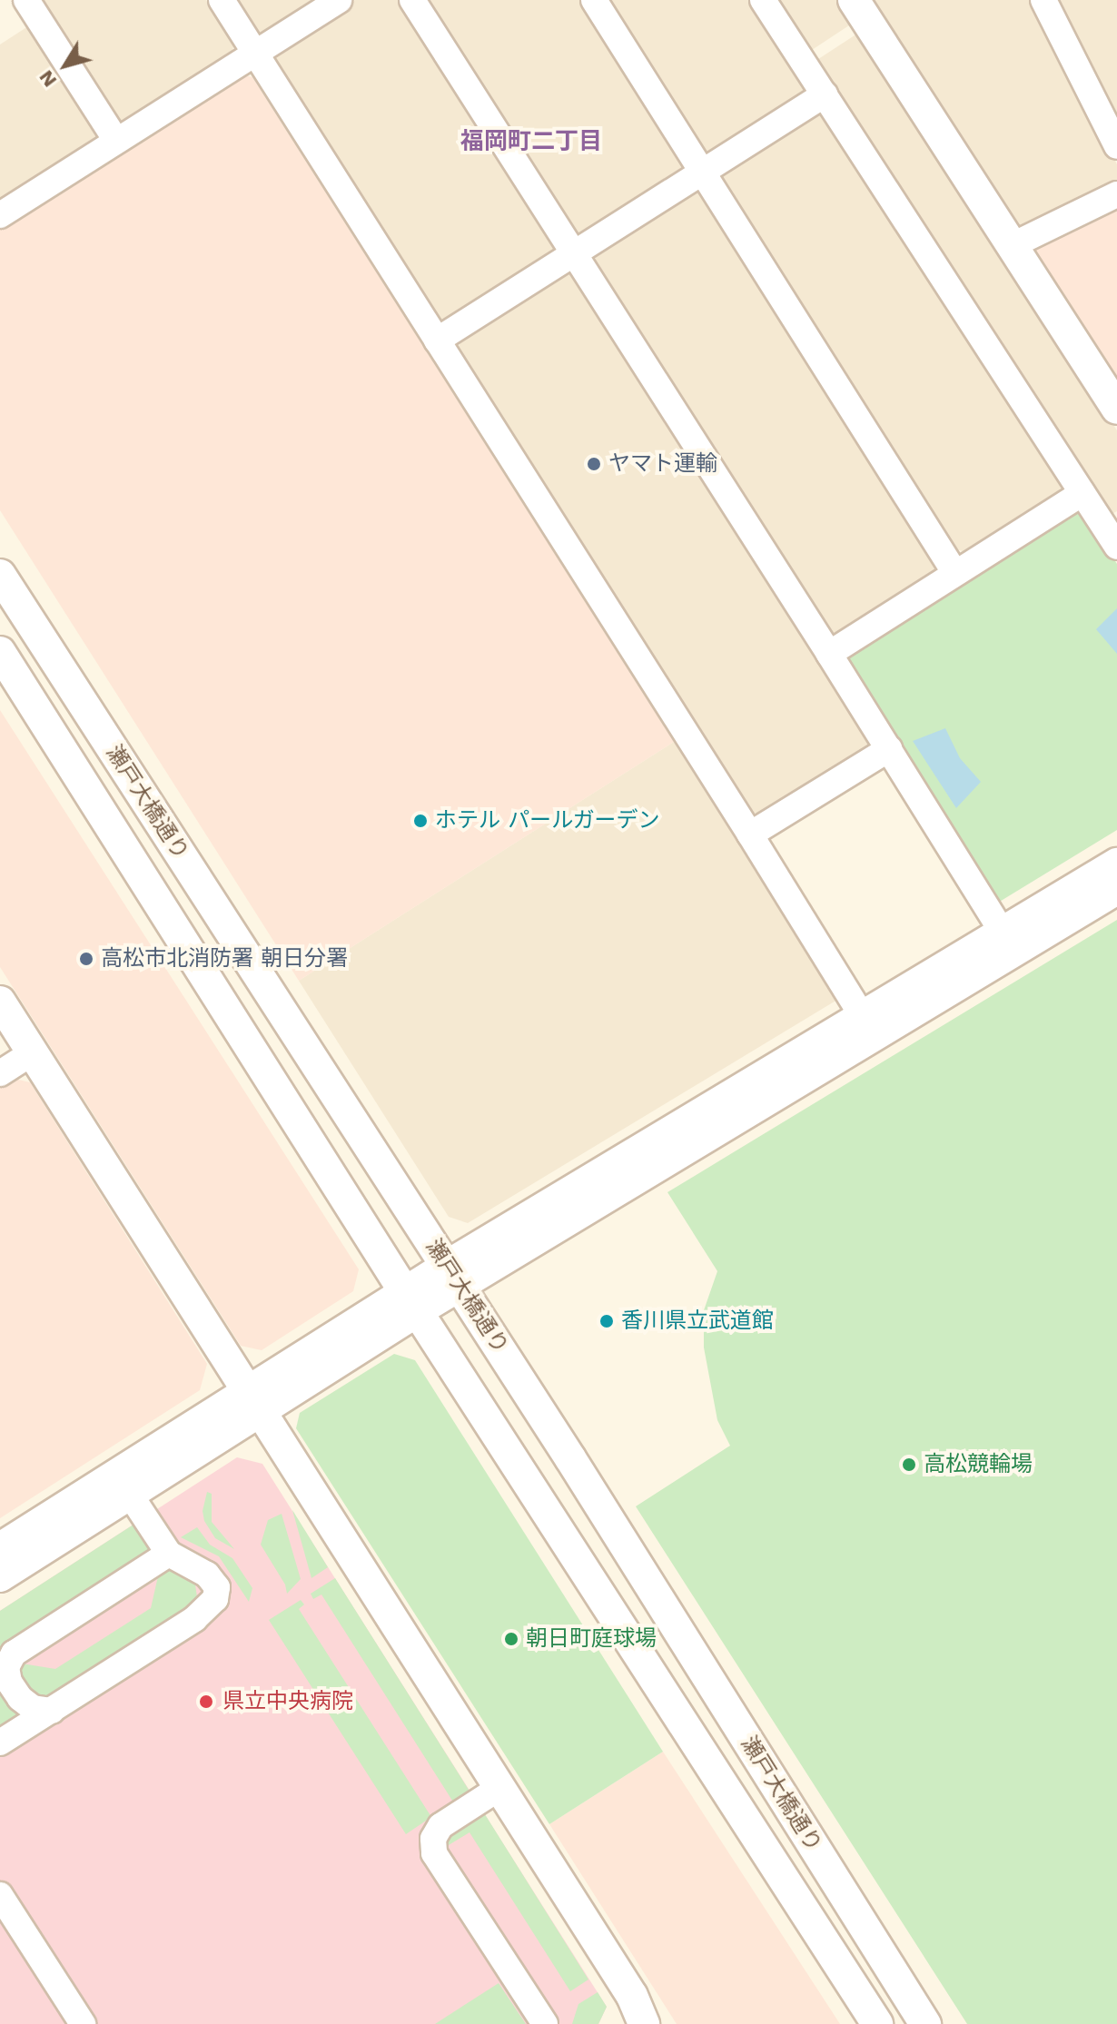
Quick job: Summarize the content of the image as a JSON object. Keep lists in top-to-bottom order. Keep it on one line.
{"streets":{"street":["瀬戸大橋通り"]},"districts":["福岡町二丁目"],"places":["ヤマト運輸","ホテル パールガーデン","高松市北消防署 朝日分署","香川県立武道館","高松競輪場","朝日町庭球場","県立中央病院"],"north":"bottom left"}
